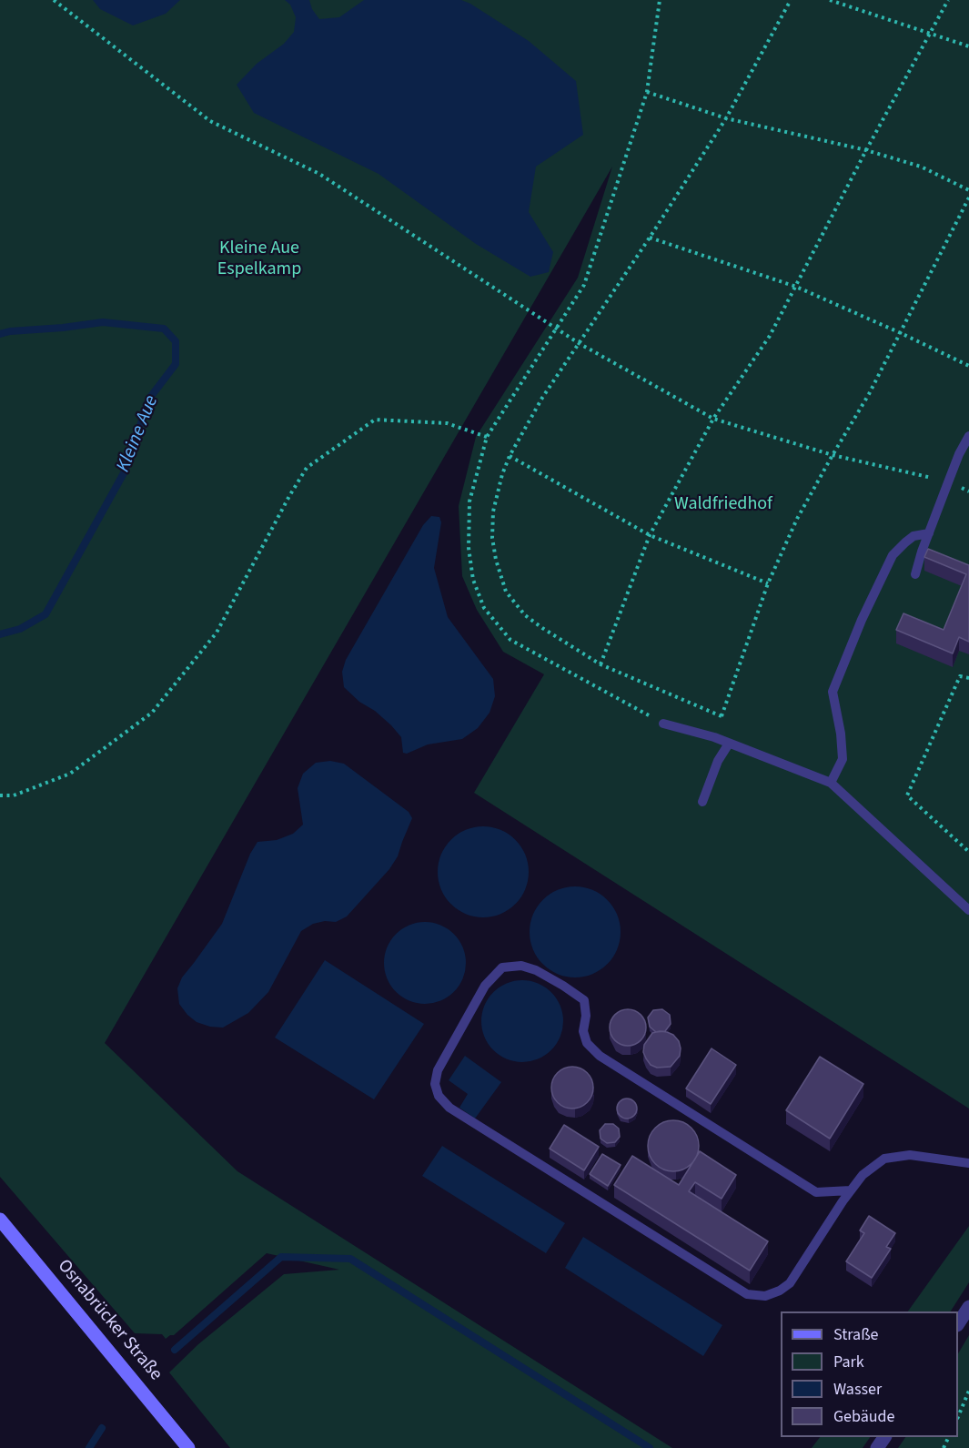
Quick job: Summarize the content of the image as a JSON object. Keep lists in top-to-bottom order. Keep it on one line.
{"streets":{"main road":["Osnabrücker Straße"]},"water":["Kleine Aue"],"parks":["Kleine Aue Espelkamp","Waldfriedhof"],"legend":["Straße","Park","Wasser","Gebäude"]}
